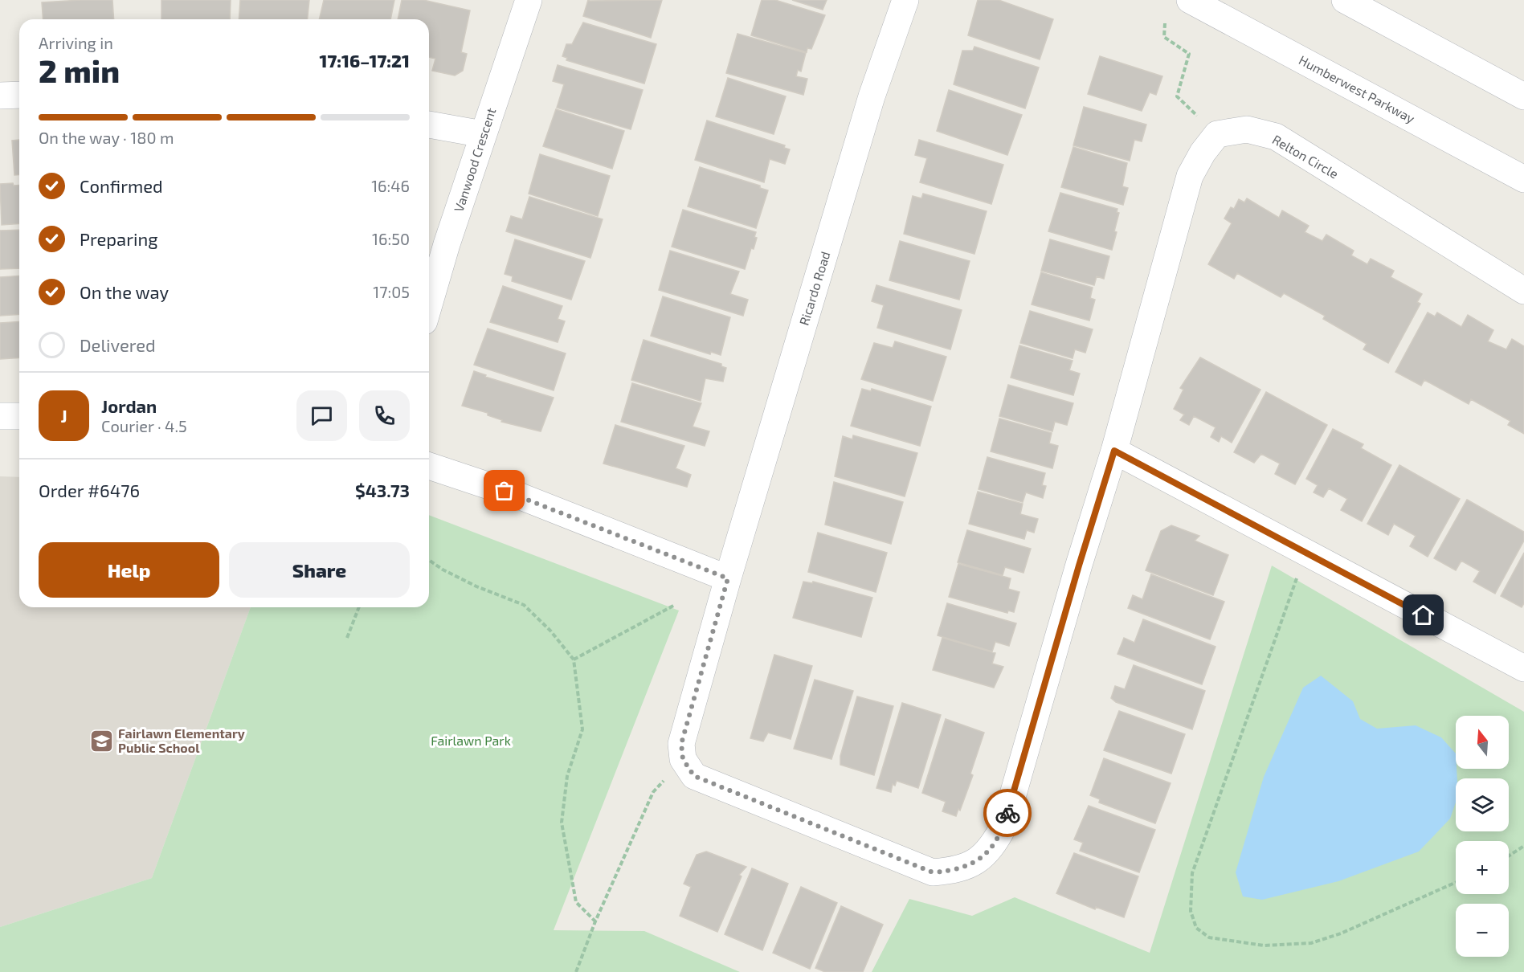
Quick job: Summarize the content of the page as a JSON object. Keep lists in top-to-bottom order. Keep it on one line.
{"streets":{"street":["Humberwest Parkway","Relton Circle","Vanwood Crescent","Ricardo Road"]},"parks":["Fairlawn Park"],"places":{"school or university":["Fairlawn Elementary Public School"]},"north":"top","page":{"heading":["2 min","Arriving in","17:16–17:21"],"panel":["Jordan","Courier · 4.5","Order #6476","$43.73"],"bar":"On the way · 180 m","list":[["Confirmed","16:46"],["Preparing","16:50"],["On the way","17:05"],"Delivered"],"round":"J","buttons":["Help","Share"],"map_buttons":["+","−"]}}
